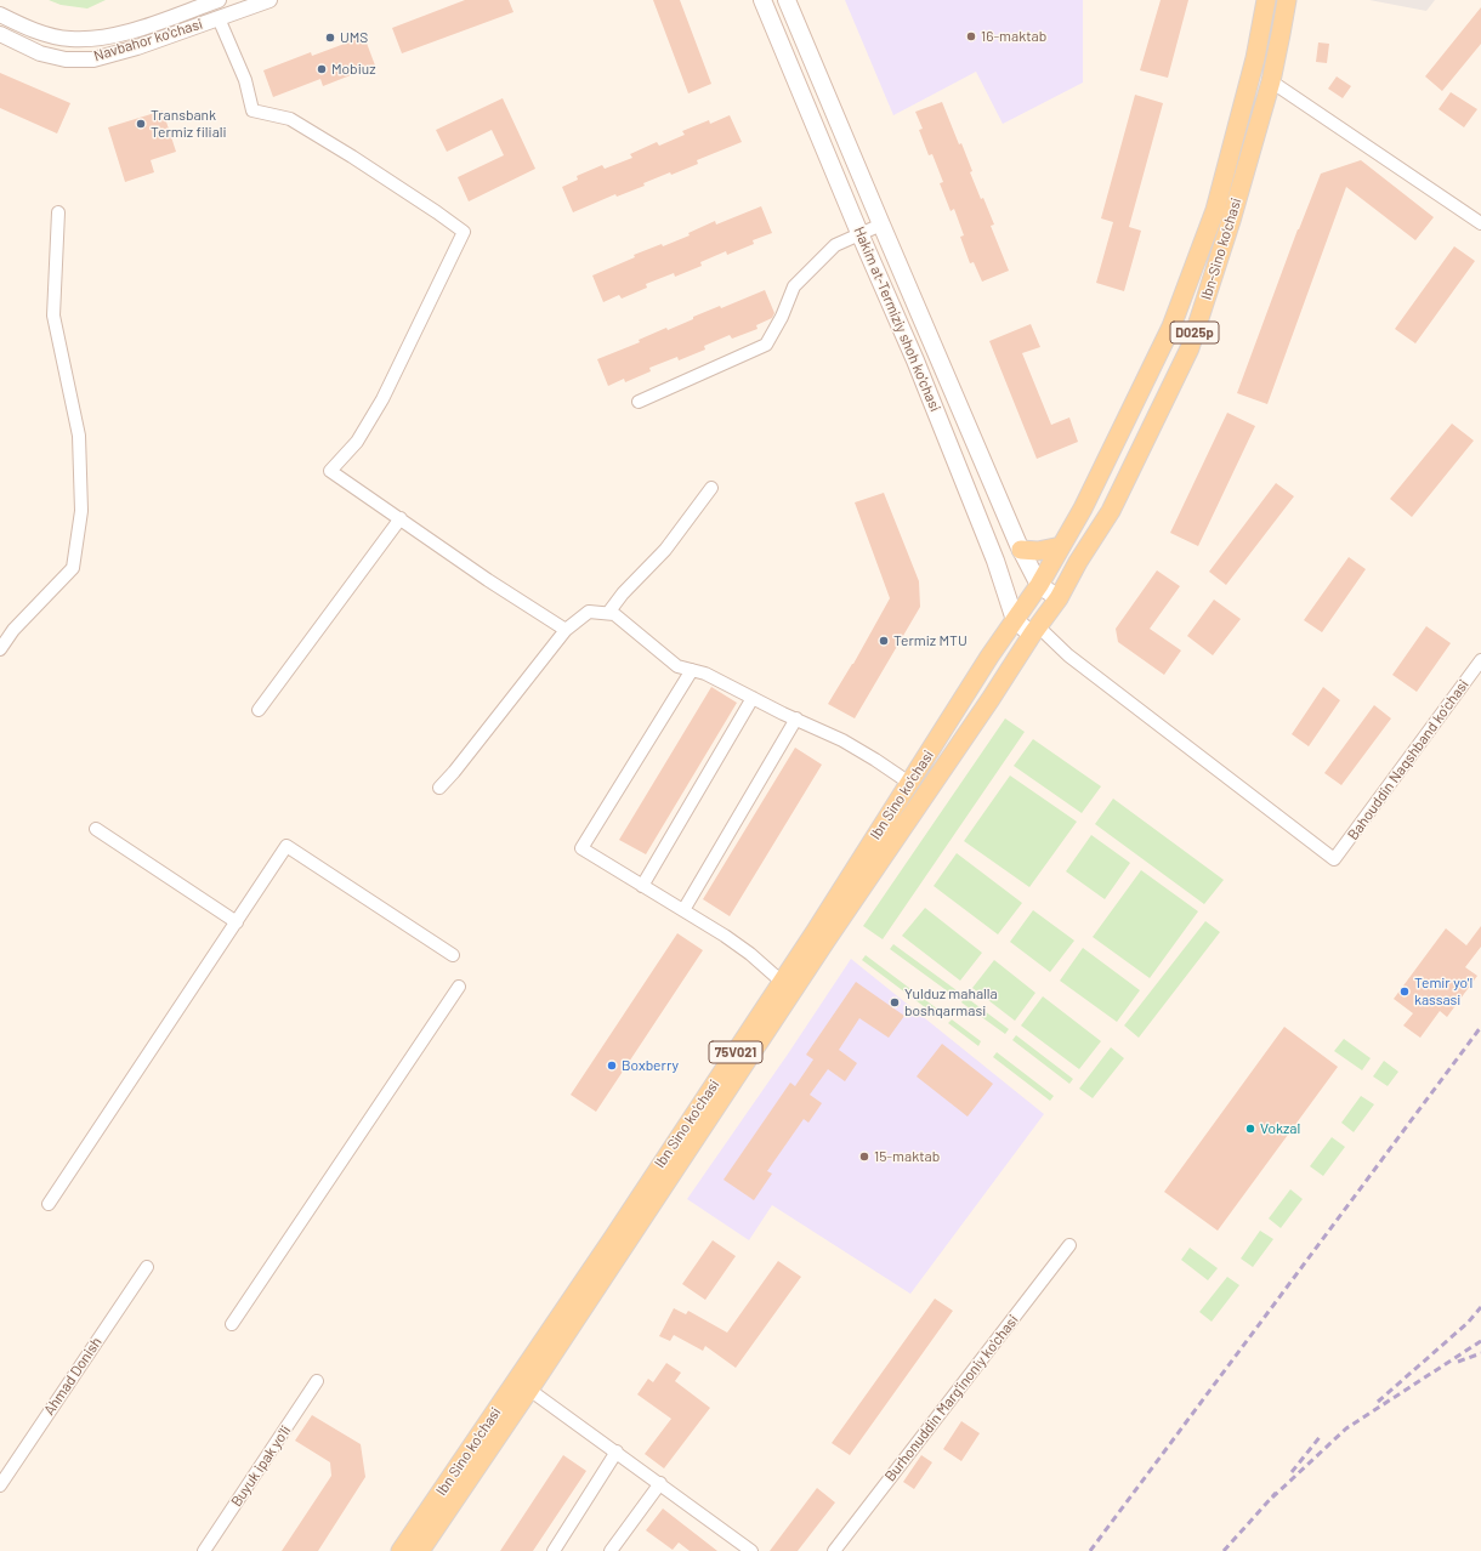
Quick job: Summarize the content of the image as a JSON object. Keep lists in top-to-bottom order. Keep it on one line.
{"streets":{"main road":["Ibn-Sino ko'chasi","Hakim at-Termiziy shoh ko'chasi","D025p","Ibn Sino ko'chasi","75V021"],"street":["Navbahor ko'chasi","Bahouddin Naqshband ko'chasi","Ahmad Donish","Burhonuddin Marg'inoniy ko'chasi","Buyuk ipak yo'li"]},"crossings":[["Ibn-Sino ko'chasi","Hakim at-Termiziy shoh ko'chasi"],["Ibn-Sino ko'chasi","Bahouddin Naqshband ko'chasi"],["Ibn-Sino ko'chasi","Ibn Sino ko'chasi"],["Hakim at-Termiziy shoh ko'chasi","Ibn Sino ko'chasi"],["Bahouddin Naqshband ko'chasi","Ibn Sino ko'chasi"]],"places":["16-maktab","UMS","Mobiuz","Transbank Termiz filiali","Termiz MTU","Temir yo'l kassasi","Yulduz mahalla boshqarmasi","Boxberry","Vokzal","15-maktab"]}
